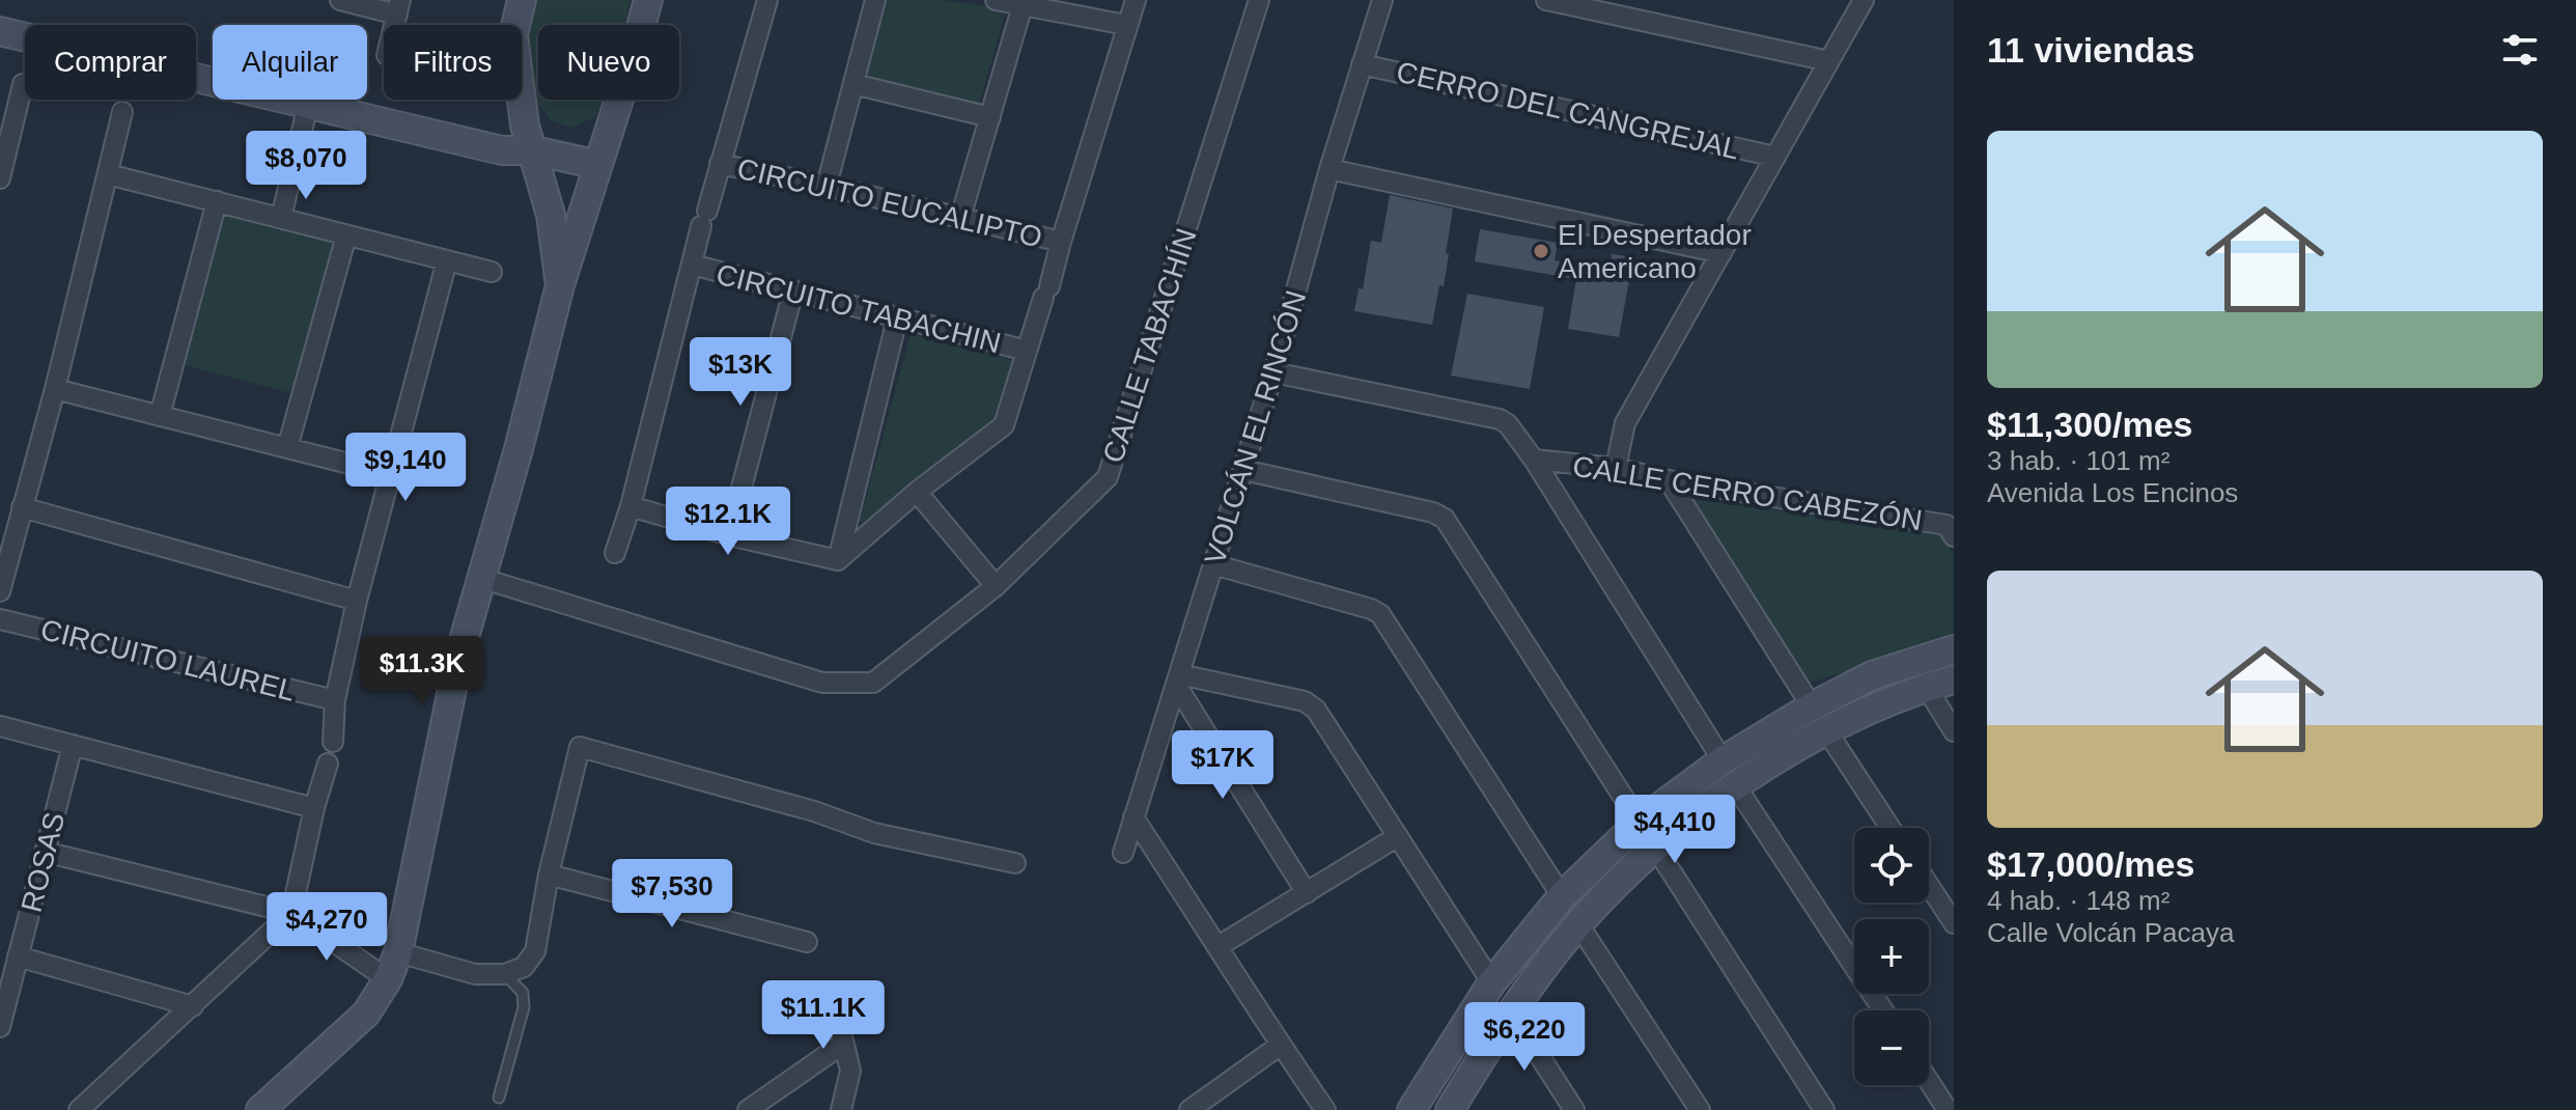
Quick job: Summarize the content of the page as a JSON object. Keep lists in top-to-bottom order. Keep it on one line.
{"streets":{"street":["CERRO DEL CANGREJAL","CIRCUITO EUCALIPTO","CIRCUITO TABACHIN","CALLE TABACHÍN","VOLCÁN EL RINCÓN","CALLE CERRO CABEZÓN","CIRCUITO LAUREL","ROSAS"]},"crossings":[["CERRO DEL CANGREJAL","VOLCÁN EL RINCÓN"],["CIRCUITO EUCALIPTO","CIRCUITO TABACHIN"]],"places":["El Despertador Americano"],"page":{"heading":"11 viviendas","chip":["Comprar","Alquilar","Filtros","Nuevo"],"list":[{"name":"$11,300/mes","note":"3 hab. · 101 m² · Avenida Los Encinos"},{"name":"$17,000/mes","note":"4 hab. · 148 m² · Calle Volcán Pacaya"}],"price":["$8,070","$13K","$9,140","$12.1K","$11.3K","$17K","$4,410","$7,530","$4,270","$11.1K","$6,220"],"map_buttons":["+","−"]}}
